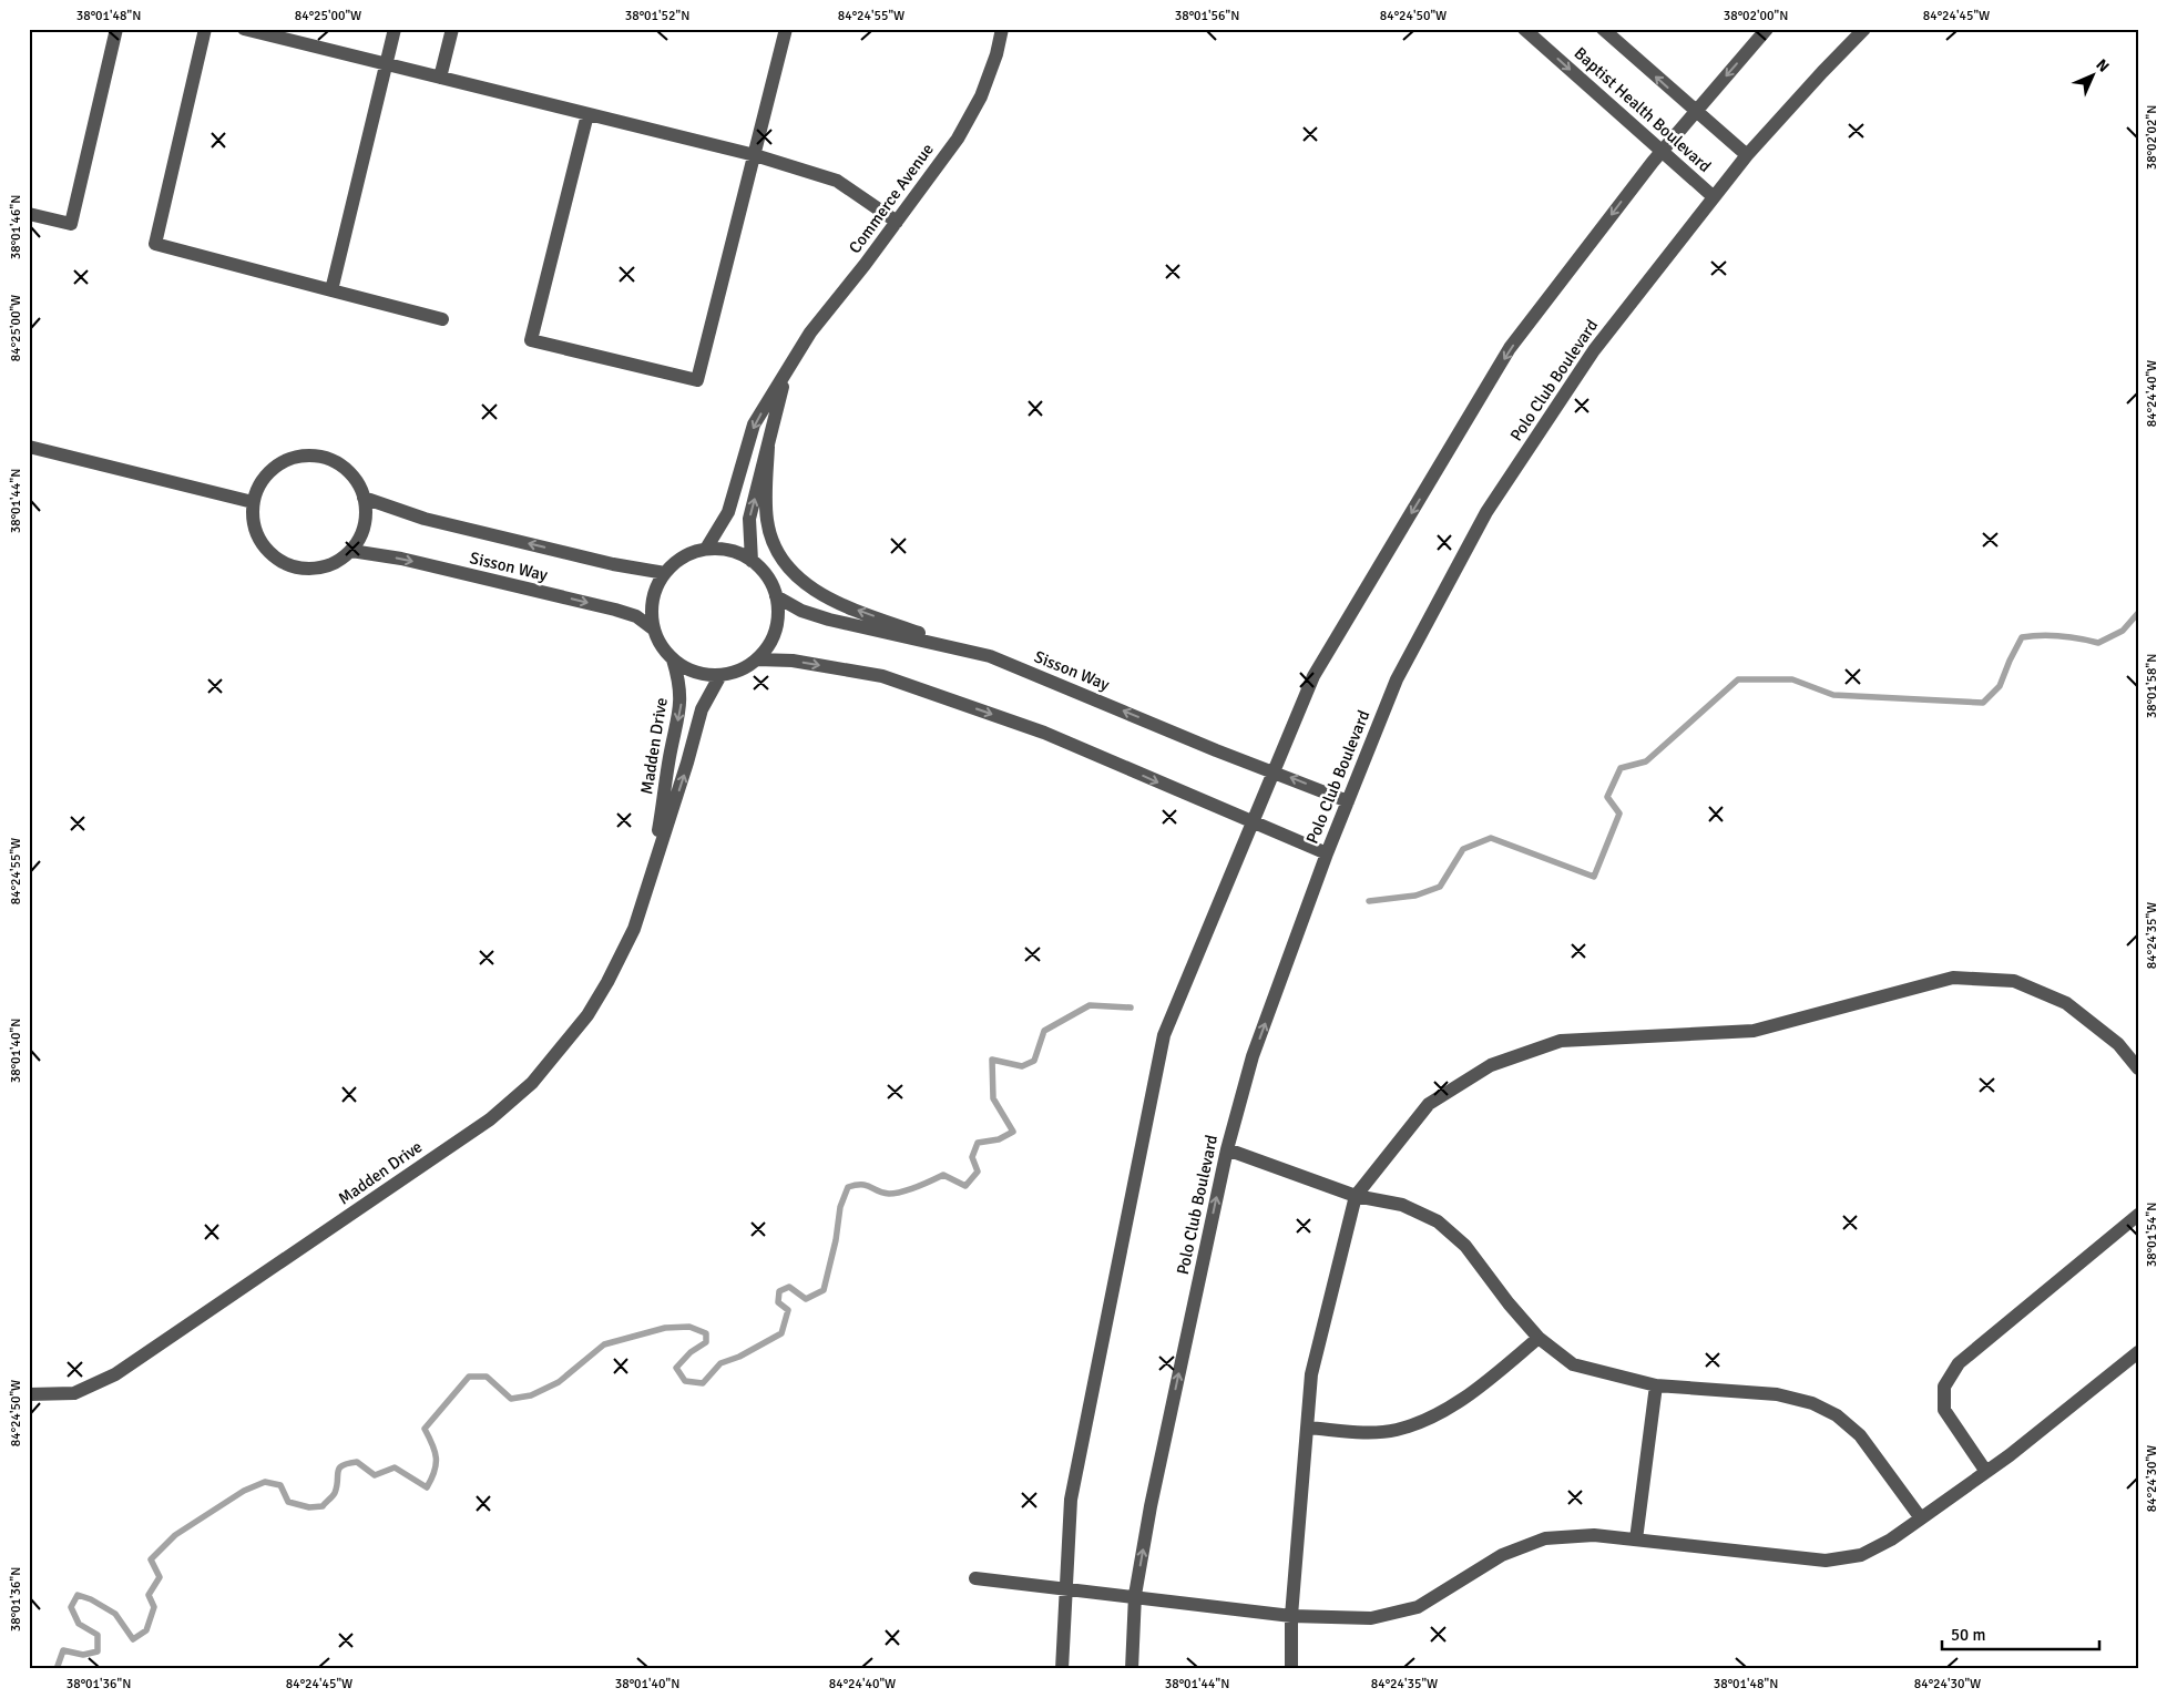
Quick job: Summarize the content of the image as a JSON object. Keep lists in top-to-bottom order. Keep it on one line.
{"streets":{"street":["Baptist Health Boulevard","Commerce Avenue","Polo Club Boulevard","Sisson Way","Madden Drive"]},"crossings":[["Baptist Health Boulevard","Polo Club Boulevard"],["Commerce Avenue","Sisson Way"],["Commerce Avenue","Madden Drive"],["Polo Club Boulevard","Sisson Way"],["Sisson Way","Madden Drive"]],"scale_bar":"50 m","north":"top right","coordinates":["38°01'48\"N","84°25'00\"W","38°01'52\"N","84°24'55\"W","38°01'56\"N","84°24'50\"W","38°02'00\"N","84°24'45\"W","38°02'02\"N","38°01'46\"N","84°24'40\"W","38°01'44\"N","38°01'58\"N","84°24'35\"W","38°01'40\"N","38°01'54\"N","84°24'30\"W","38°01'36\"N"]}
